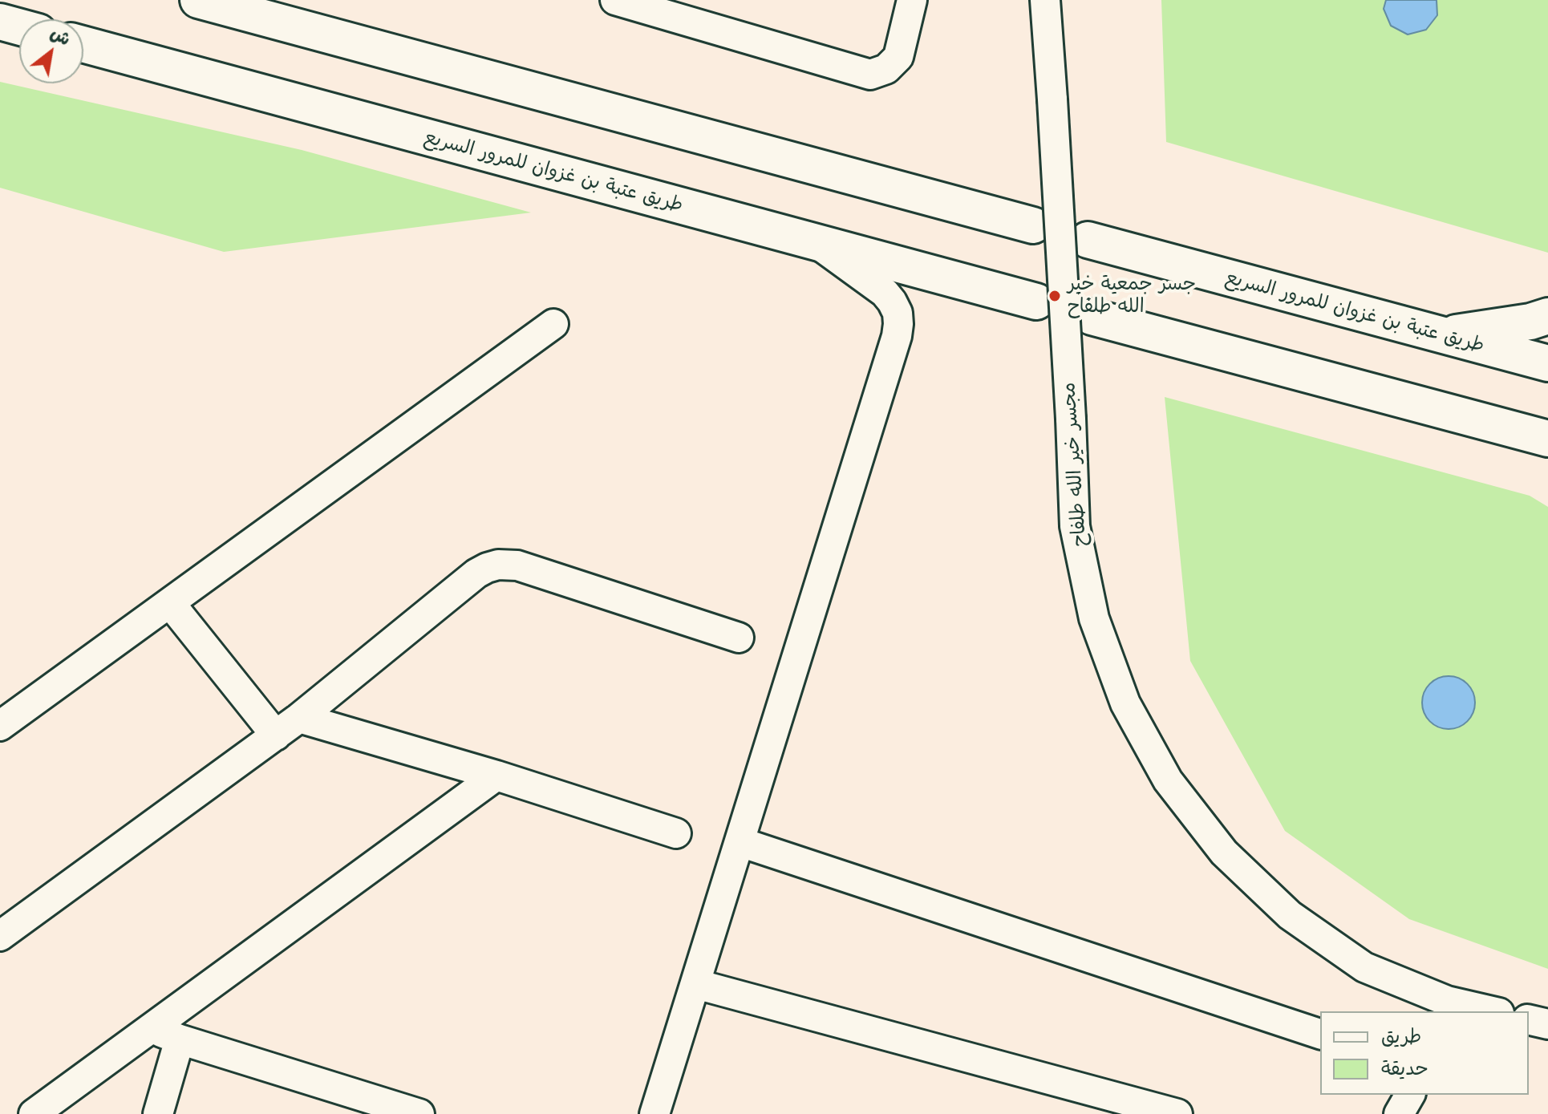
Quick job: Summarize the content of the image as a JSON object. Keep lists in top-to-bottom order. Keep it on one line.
{"streets":{"highway":["طريق عتبة بن غزوان للمرور السريع"],"street":["مجسر خير الله طلفاح"]},"places":["جسر جمعية خير الله طلفاح"],"legend":["طريق","حديقة"],"north":"top right"}
